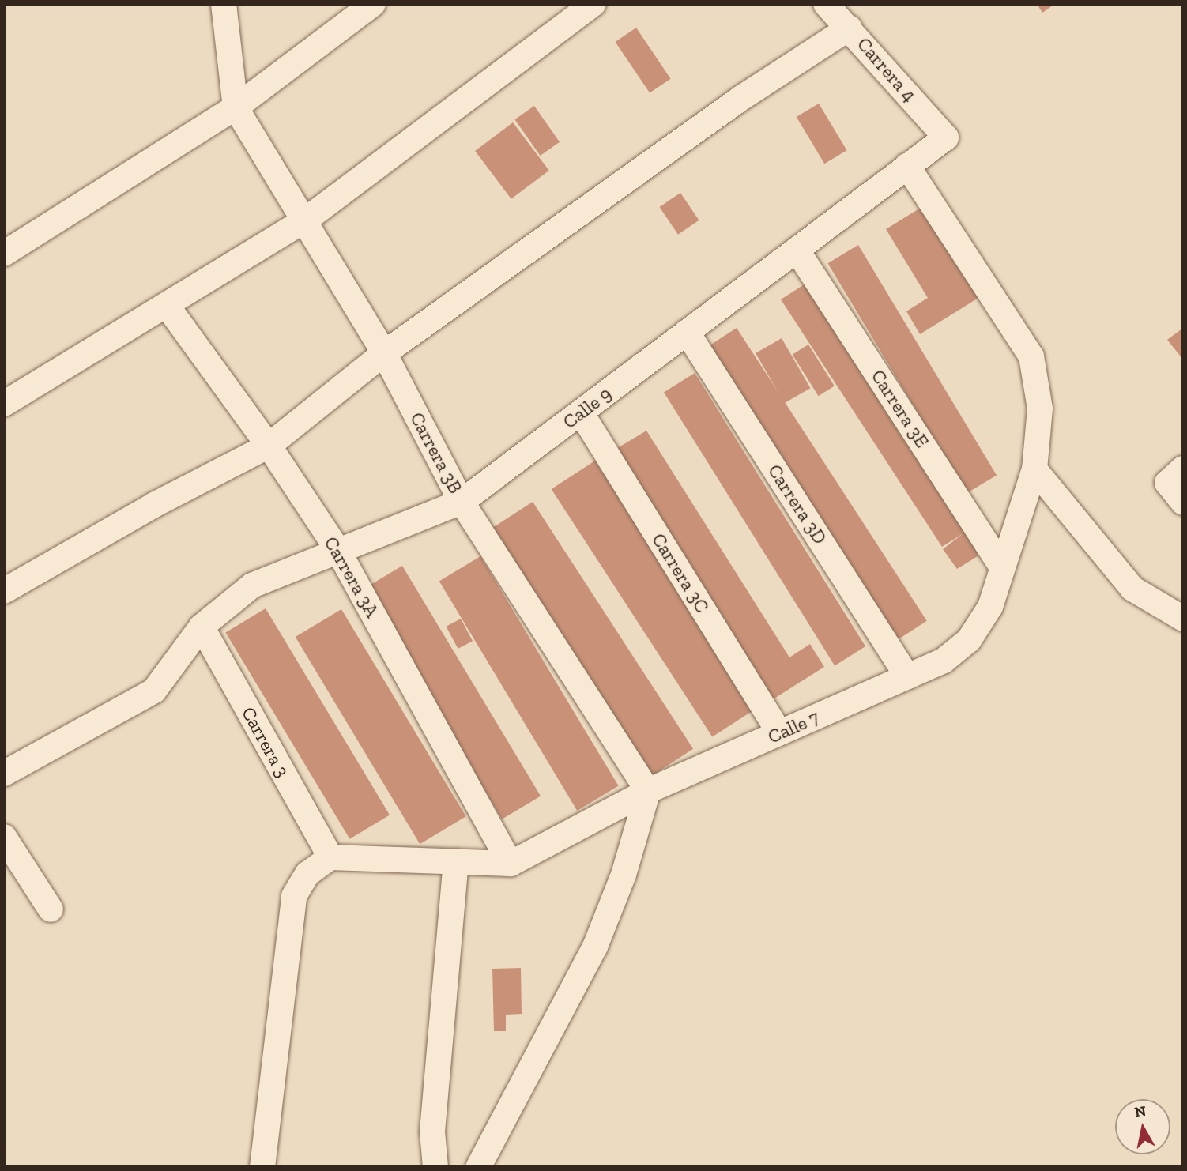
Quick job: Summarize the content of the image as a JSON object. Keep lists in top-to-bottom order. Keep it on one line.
{"streets":{"street":["Carrera 4","Calle 9","Carrera 3E","Carrera 3B","Carrera 3D","Carrera 3C","Carrera 3A","Calle 7","Carrera 3"]},"crossings":[["Carrera 4","Calle 9"],["Calle 9","Carrera 3E"],["Calle 9","Carrera 3B"],["Calle 9","Carrera 3D"],["Calle 9","Carrera 3C"],["Calle 9","Carrera 3A"],["Calle 9","Calle 7"],["Calle 9","Carrera 3"],["Carrera 3E","Calle 7"],["Carrera 3B","Calle 7"],["Carrera 3D","Calle 7"],["Carrera 3C","Calle 7"],["Carrera 3A","Calle 7"]],"north":"top"}
